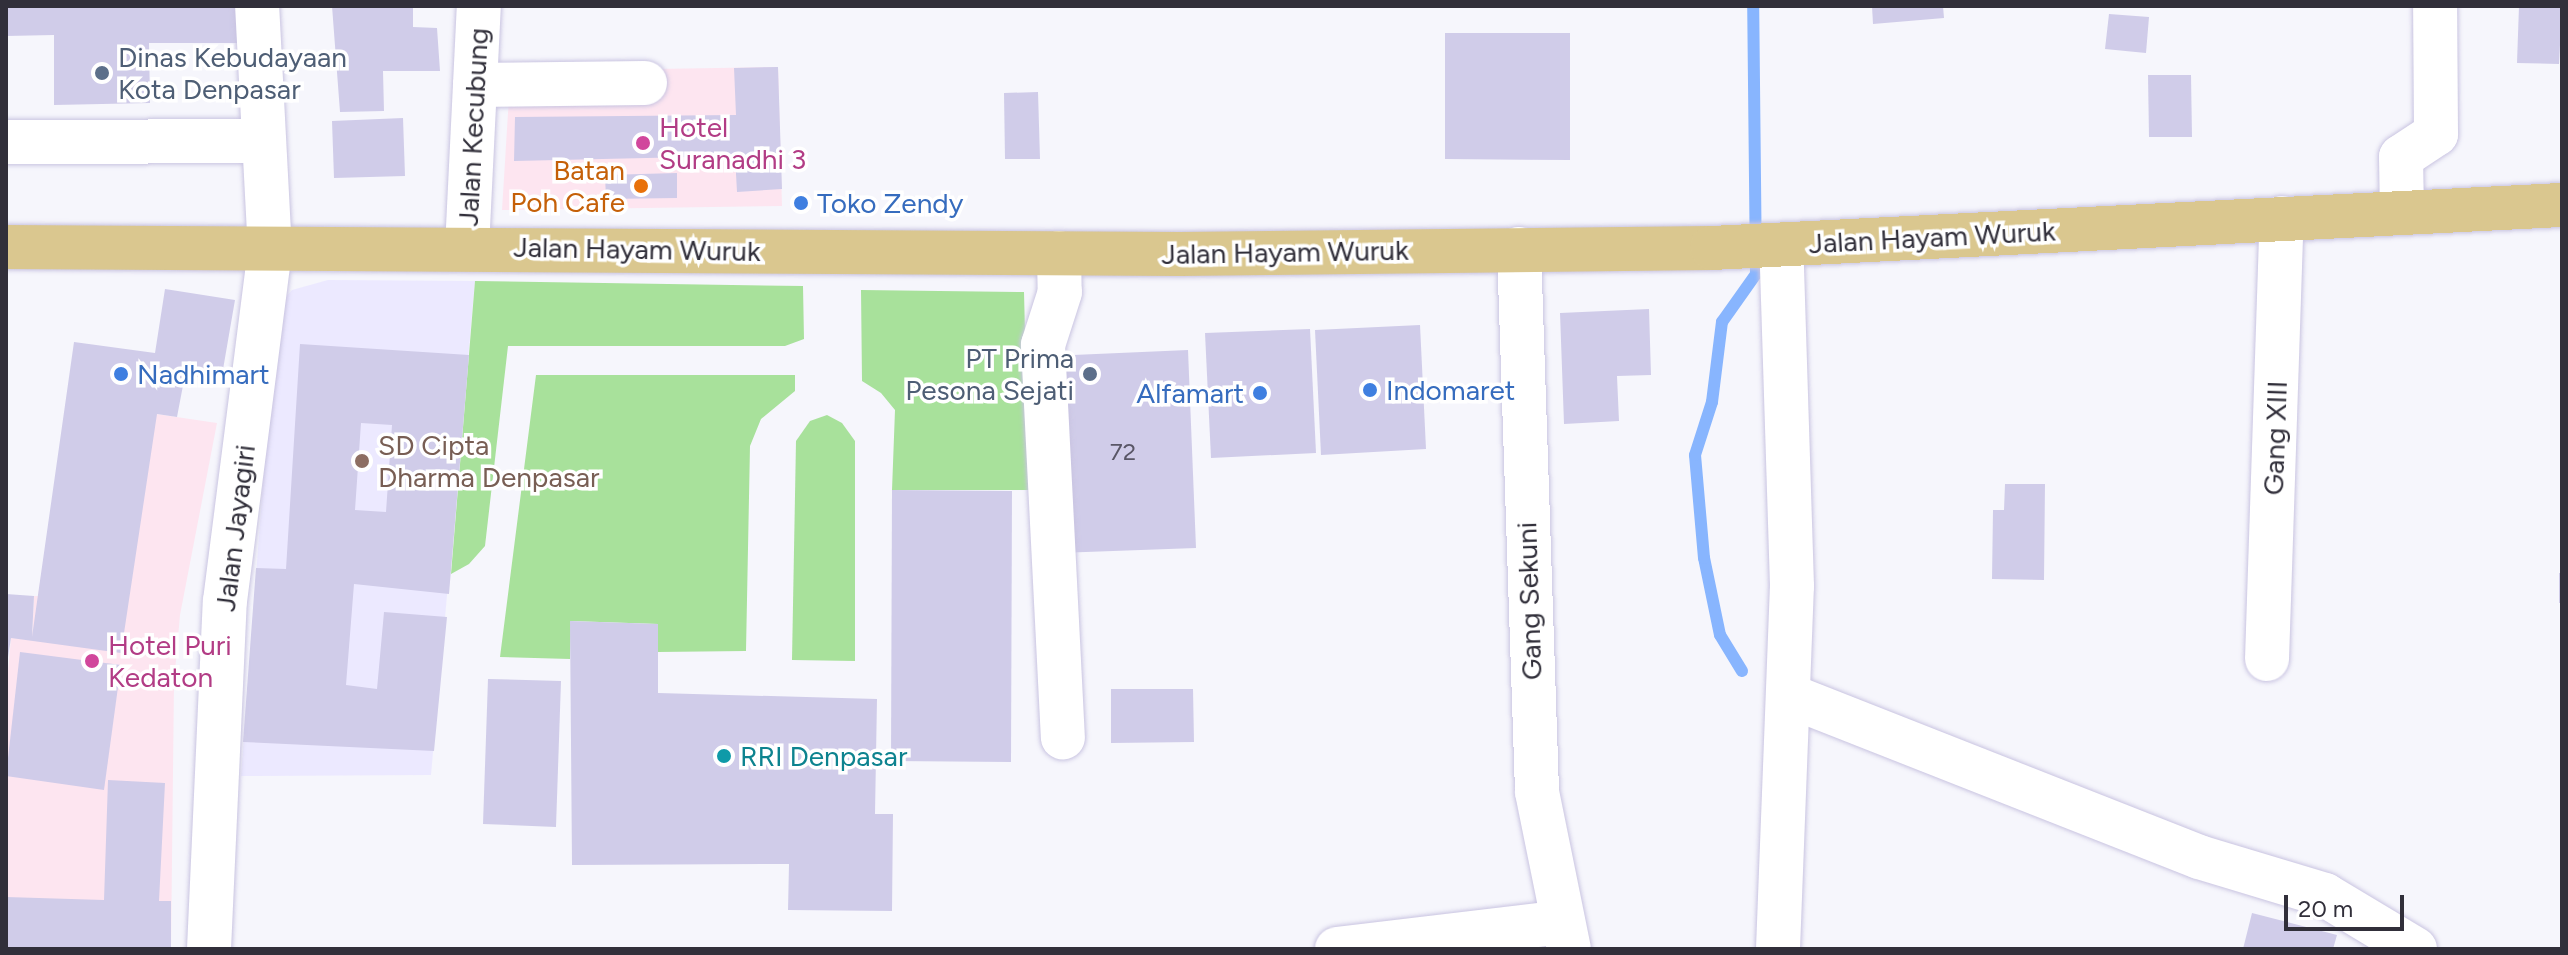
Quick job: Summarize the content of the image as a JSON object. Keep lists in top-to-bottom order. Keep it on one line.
{"streets":{"main road":["Jalan Hayam Wuruk"],"street":["Jalan Kecubung","Gang XIII","Jalan Jayagiri","Gang Sekuni"]},"crossings":[["Jalan Kecubung","Jalan Hayam Wuruk"],["Jalan Hayam Wuruk","Gang XIII"],["Jalan Hayam Wuruk","Jalan Jayagiri"],["Jalan Hayam Wuruk","Gang Sekuni"]],"places":["Dinas Kebudayaan Kota Denpasar","Hotel Suranadhi 3","Batan Poh Cafe","Toko Zendy","Nadhimart","PT Prima Pesona Sejati","Indomaret","Alfamart","SD Cipta Dharma Denpasar","Hotel Puri Kedaton","RRI Denpasar"],"house_numbers":["72"],"scale_bar":"20 m"}
